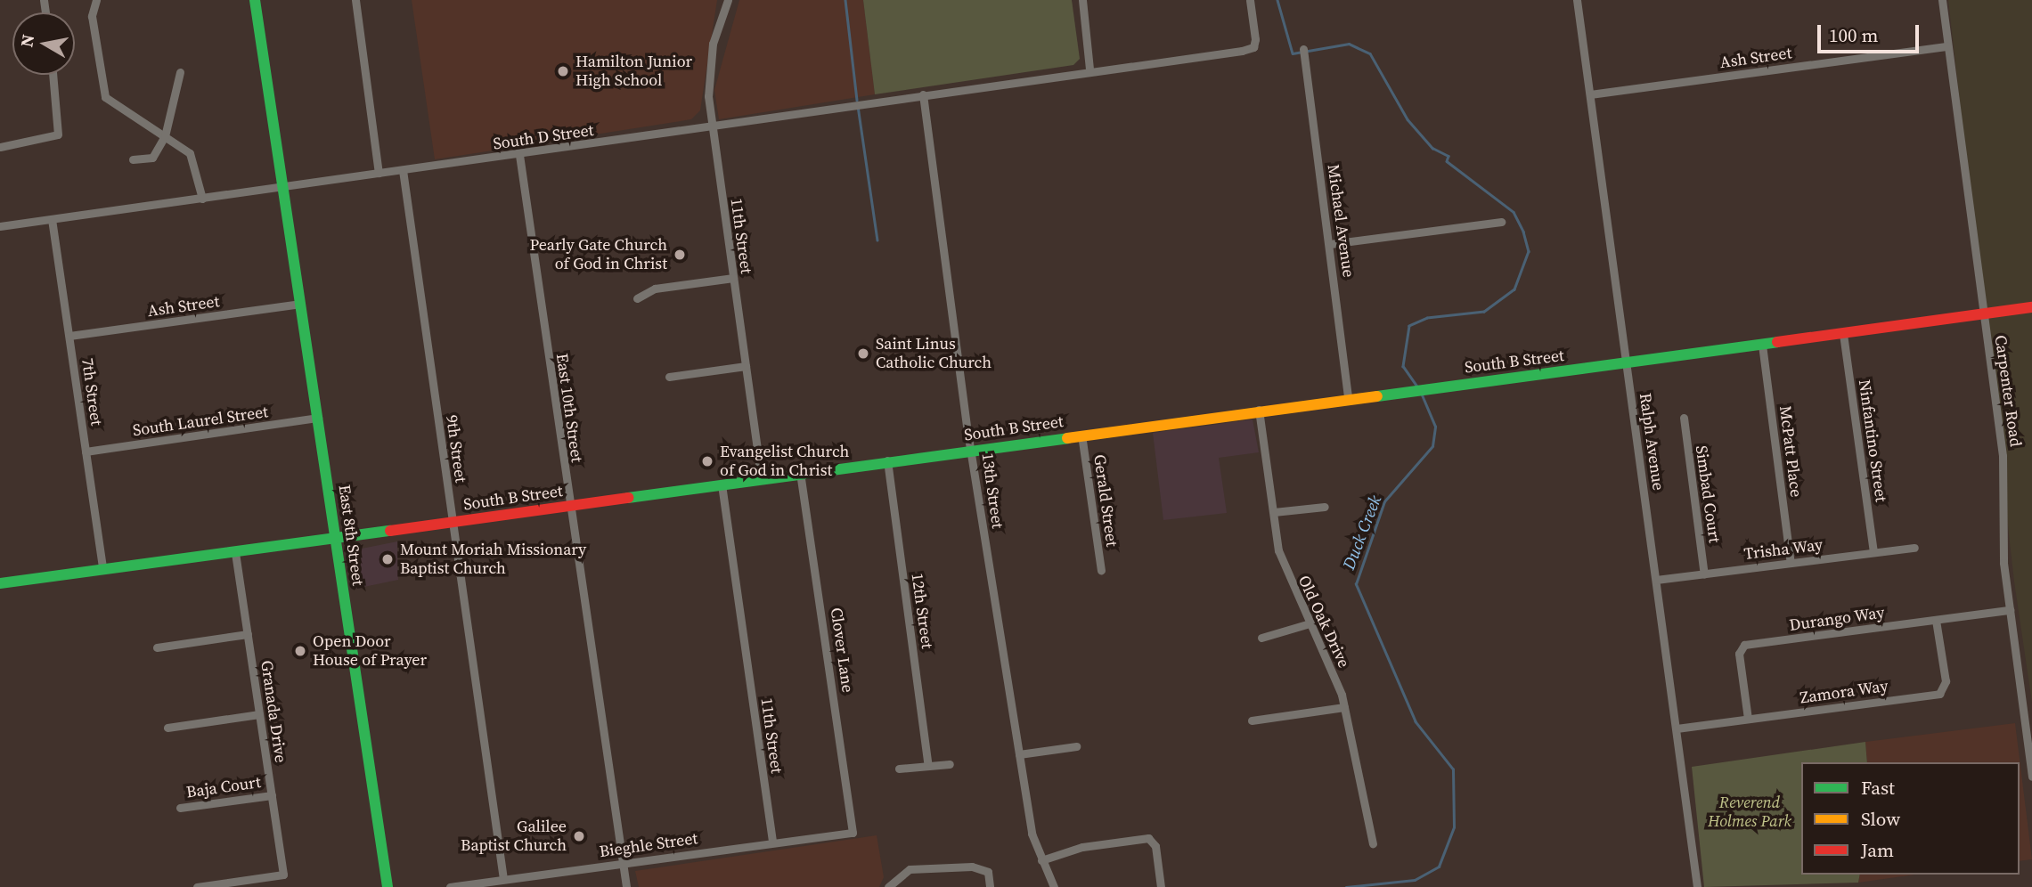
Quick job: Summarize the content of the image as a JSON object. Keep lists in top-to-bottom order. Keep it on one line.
{"streets":{"street":["Ash Street","South D Street","Michael Avenue","11th Street","South B Street","Carpenter Road","7th Street","East 10th Street","South Laurel Street","Ninfantino Street","Ralph Avenue","9th Street","McPatt Place","13th Street","Simbad Court","Gerald Street","East 8th Street","Trisha Way","12th Street","Durango Way","Old Oak Drive","Clover Lane","Zamora Way","Granada Drive","Baja Court","Bieghle Street"]},"crossings":[["Ash Street","Carpenter Road"],["Ash Street","7th Street"],["Ash Street","Ralph Avenue"],["Ash Street","East 8th Street"],["South D Street","11th Street"],["South D Street","7th Street"],["South D Street","East 10th Street"],["South D Street","9th Street"],["South D Street","13th Street"],["South D Street","East 8th Street"],["Michael Avenue","South B Street"],["11th Street","South B Street"],["11th Street","Bieghle Street"],["South B Street","Carpenter Road"],["South B Street","7th Street"],["South B Street","East 10th Street"],["South B Street","Ninfantino Street"],["South B Street","Ralph Avenue"],["South B Street","9th Street"],["South B Street","McPatt Place"],["South B Street","13th Street"],["South B Street","Gerald Street"],["South B Street","East 8th Street"],["South B Street","12th Street"],["South B Street","Old Oak Drive"],["South B Street","Clover Lane"],["South B Street","Granada Drive"],["Carpenter Road","Durango Way"],["7th Street","South Laurel Street"],["East 10th Street","Bieghle Street"],["South Laurel Street","East 8th Street"],["Ninfantino Street","Trisha Way"],["Ralph Avenue","Trisha Way"],["Ralph Avenue","Zamora Way"],["9th Street","Bieghle Street"],["McPatt Place","Trisha Way"],["Simbad Court","Trisha Way"],["Durango Way","Zamora Way"],["Clover Lane","Bieghle Street"],["Granada Drive","Baja Court"]],"water":["Duck Creek"],"parks":["Reverend Holmes Park"],"places":["Hamilton Junior High School","Pearly Gate Church of God in Christ","Saint Linus Catholic Church","Evangelist Church of God in Christ","Mount Moriah Missionary Baptist Church","Open Door House of Prayer","Galilee Baptist Church"],"legend":["Fast","Slow","Jam"],"scale_bar":"100 m","north":"left"}
